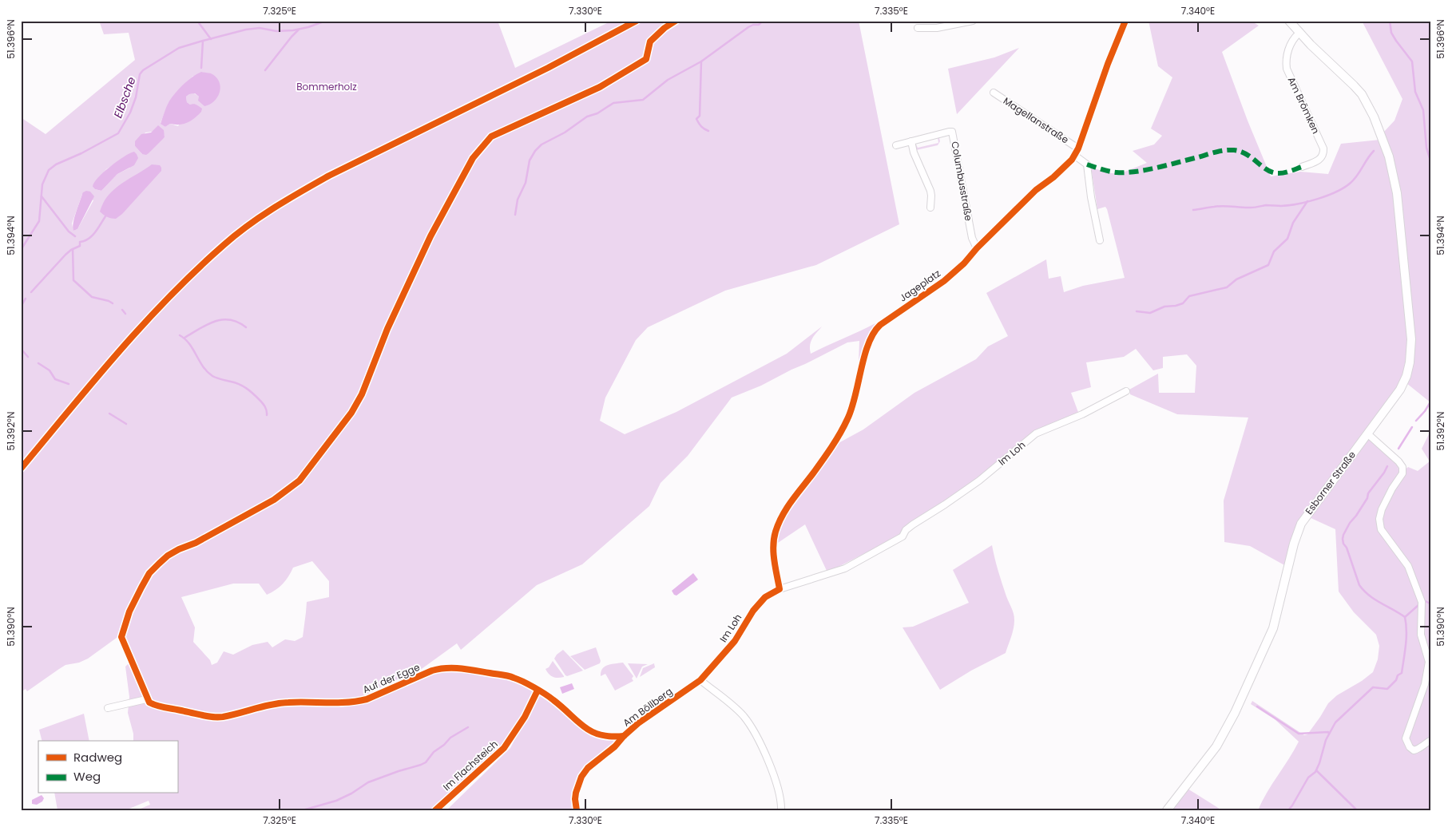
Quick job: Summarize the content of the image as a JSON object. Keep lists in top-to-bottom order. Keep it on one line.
{"streets":{"main road":["Esborner Straße"],"street":["Am Brömken","Magellanstraße","Columbusstraße","Jageplatz","Im Loh","Auf der Egge","Am Böllberg","Im Flachsteich"]},"crossings":[["Am Brömken","Esborner Straße"],["Magellanstraße","Jageplatz"],["Columbusstraße","Jageplatz"],["Jageplatz","Im Loh"],["Im Loh","Am Böllberg"],["Auf der Egge","Am Böllberg"],["Auf der Egge","Im Flachsteich"]],"water":["Elbsche"],"parks":["Bommerholz"],"legend":["Radweg","Weg"],"coordinates":["7.325°E","7.330°E","7.335°E","7.340°E","51.396°N","51.394°N","51.392°N","51.390°N"]}
